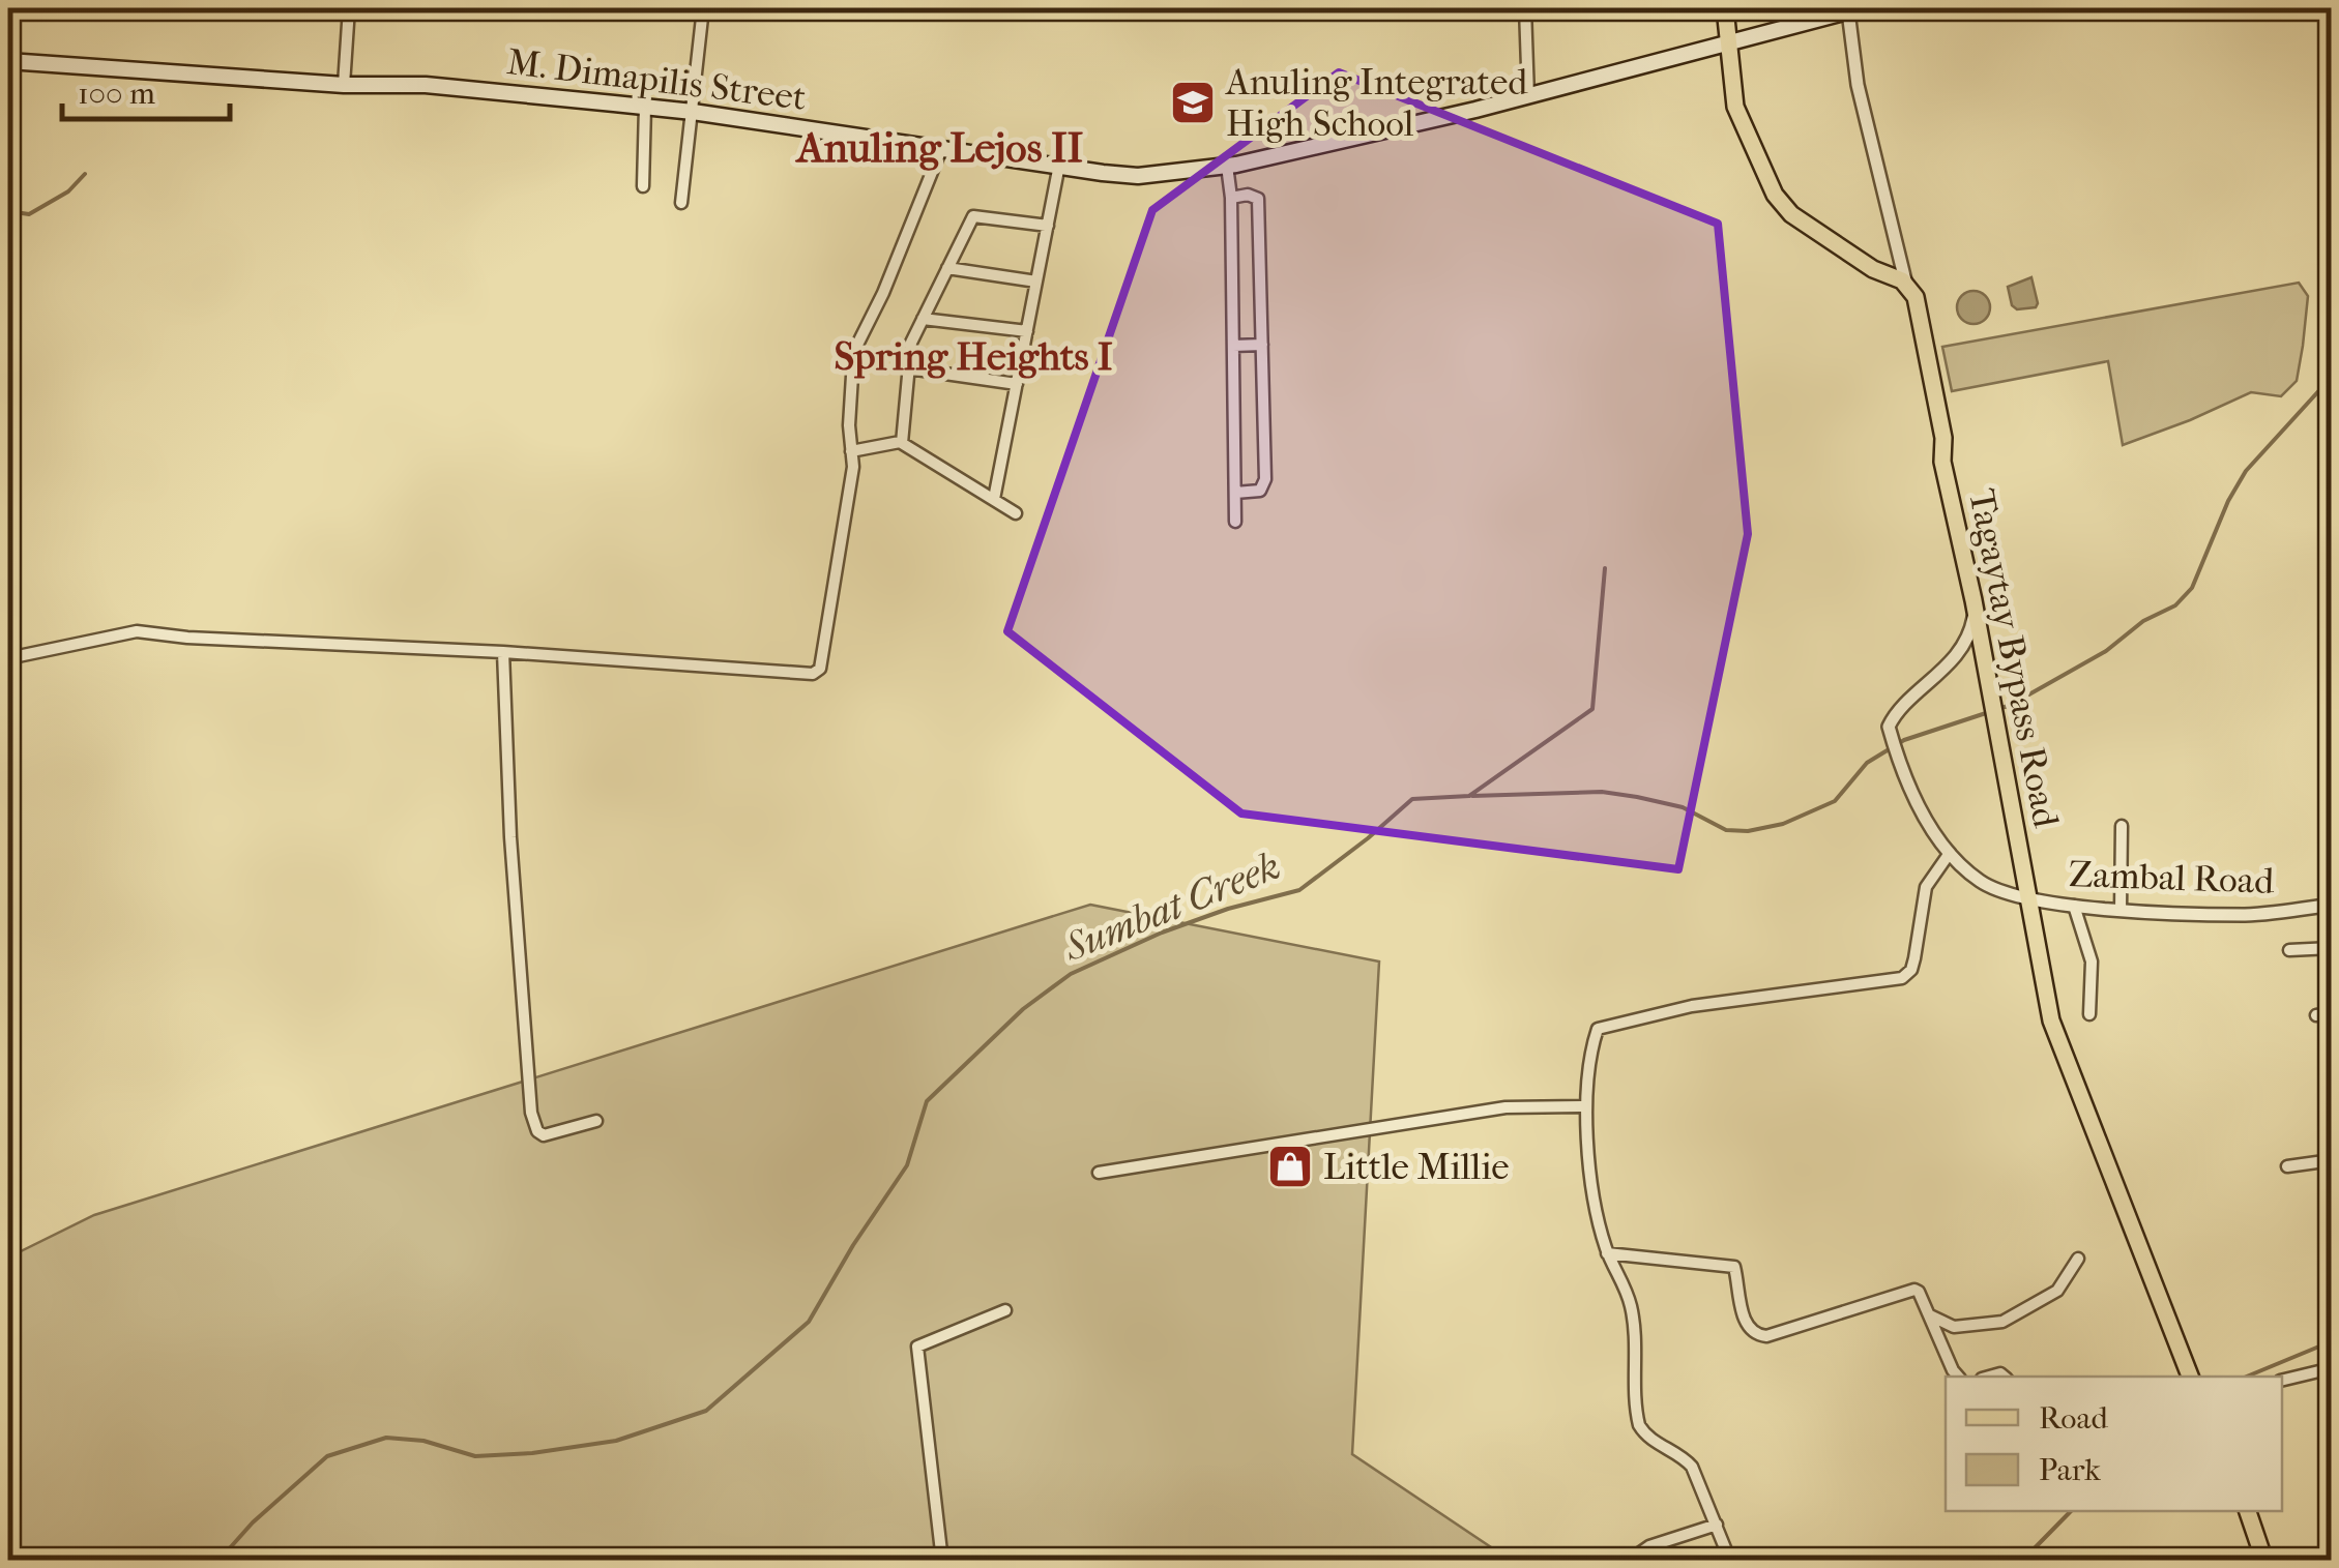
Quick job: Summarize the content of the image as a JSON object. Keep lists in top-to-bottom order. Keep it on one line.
{"streets":{"main road":["M. Dimapilis Street","Tagaytay Bypass Road"],"street":["Zambal Road"]},"crossings":[["Tagaytay Bypass Road","Zambal Road"]],"districts":["Anuling Lejos II","Spring Heights I"],"water":["Sumbat Creek"],"places":{"school or university":["Anuling Integrated High School"],"shop":["Little Millie"]},"legend":["Road","Park"],"scale_bar":"100 m"}
